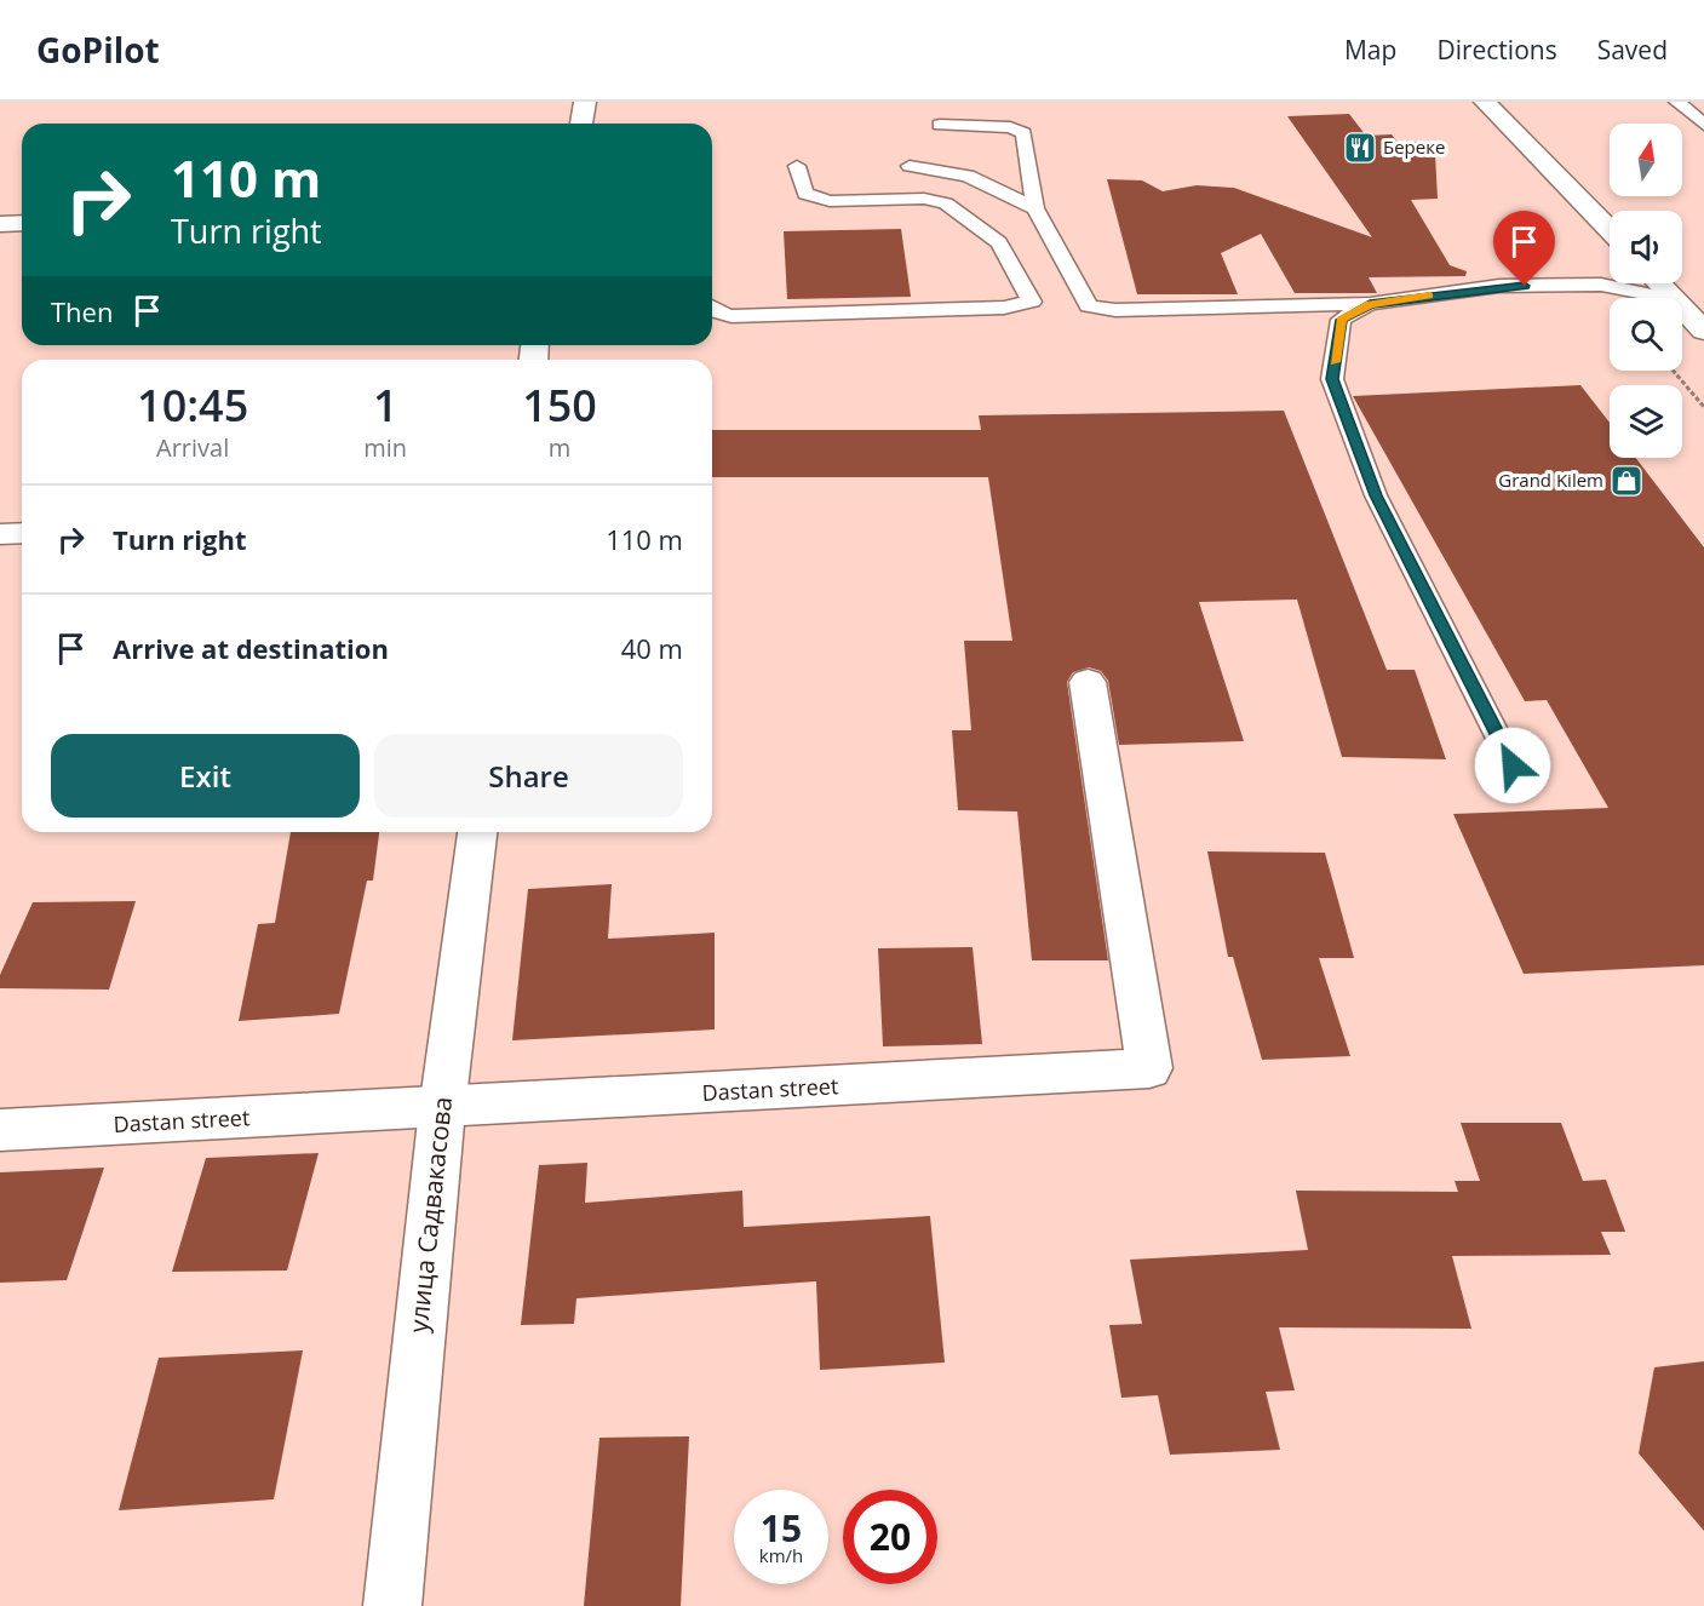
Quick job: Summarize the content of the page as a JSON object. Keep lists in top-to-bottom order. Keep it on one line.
{"streets":{"street":["Dastan street","улица Садвакасова"]},"crossings":[["Dastan street","улица Садвакасова"]],"places":{"restaurant":["Береке"],"shop":["Grand Kilem"]},"north":"top","page":{"header":"GoPilot","nav":["Map","Directions","Saved"],"turn":["110 m","Turn right"],"then":"Then","eta":["10:45","Arrival","1","min","150","m"],"list":[{"name":"Turn right","value":"110 m"},{"name":"Arrive at destination","value":"40 m"}],"buttons":["Exit","Share"],"speed":"15 km/h","limit":"20"}}
